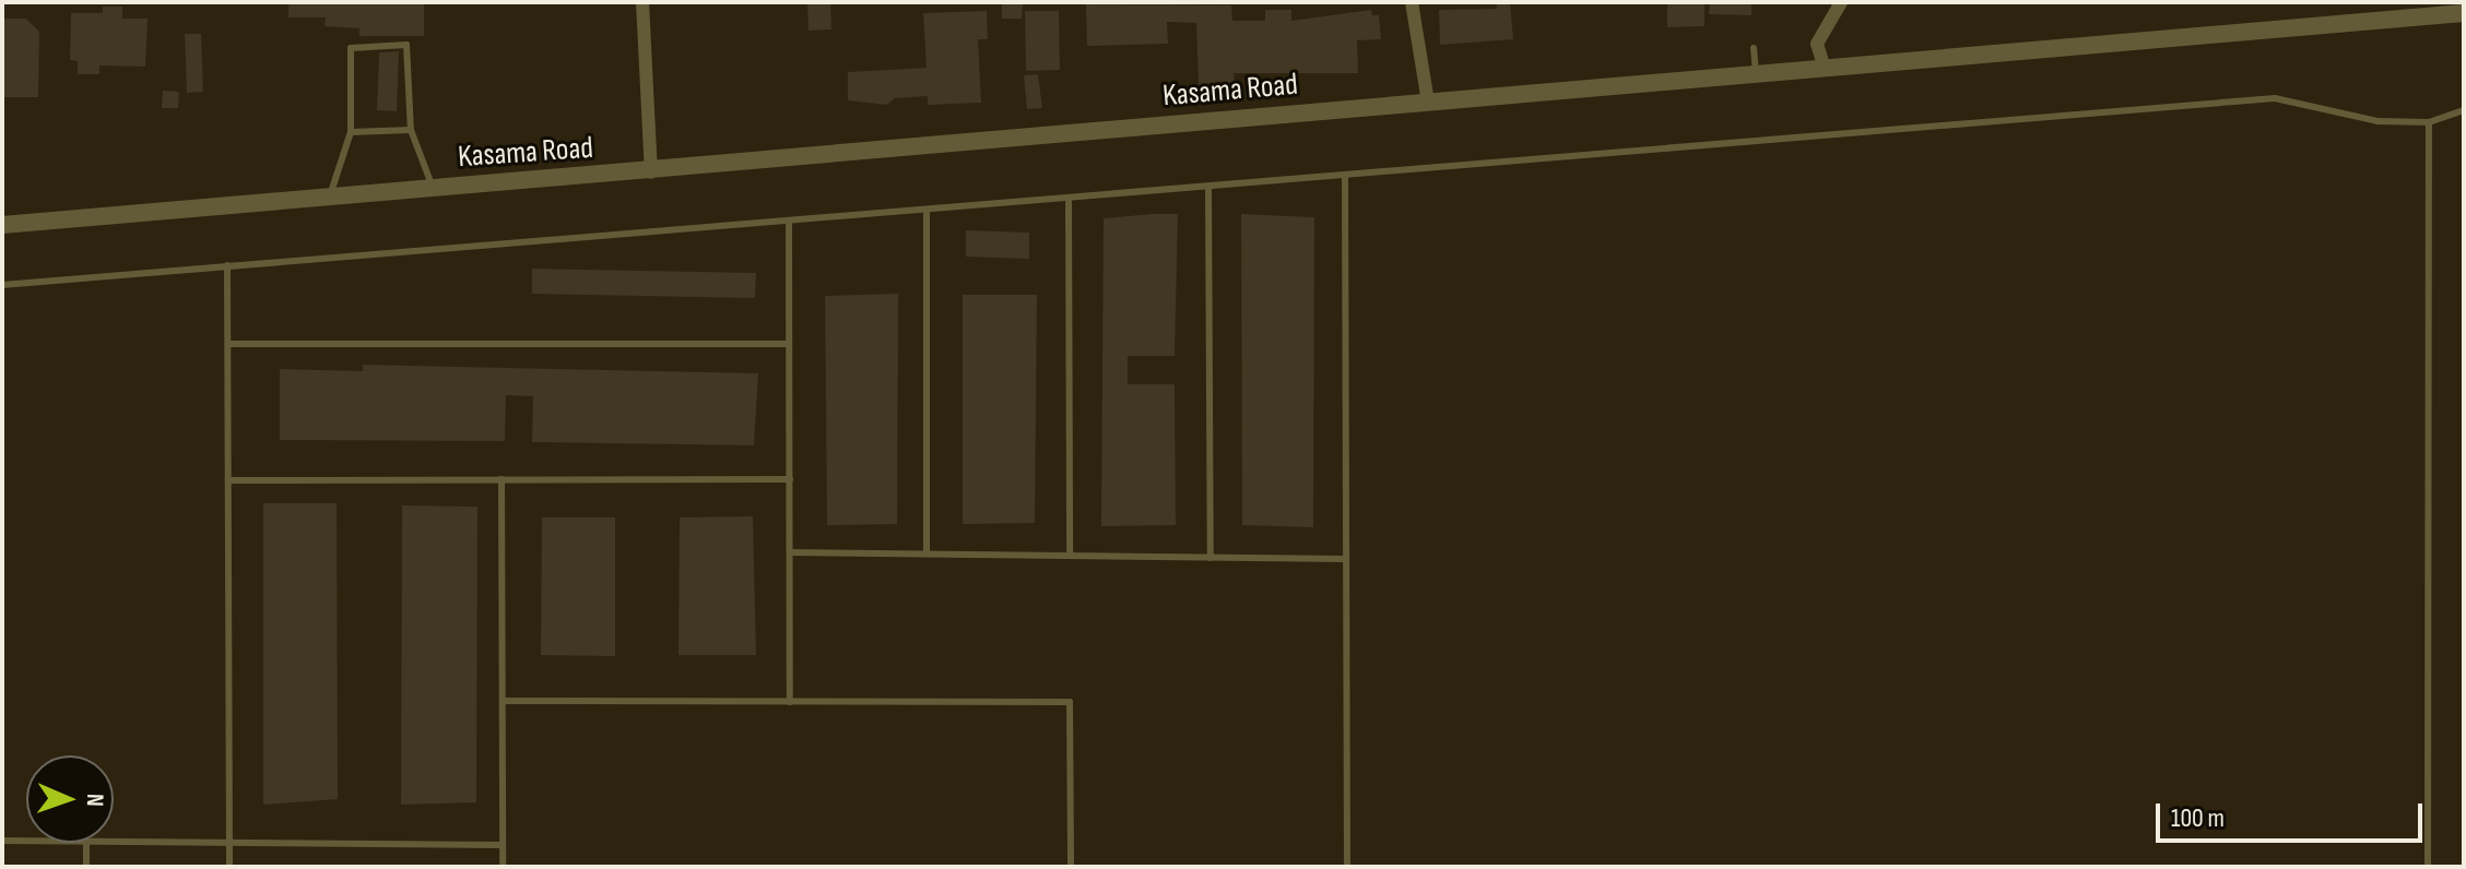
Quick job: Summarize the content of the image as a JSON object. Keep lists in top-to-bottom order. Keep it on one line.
{"streets":{"street":["Kasama Road"]},"scale_bar":"100 m","north":"right"}
